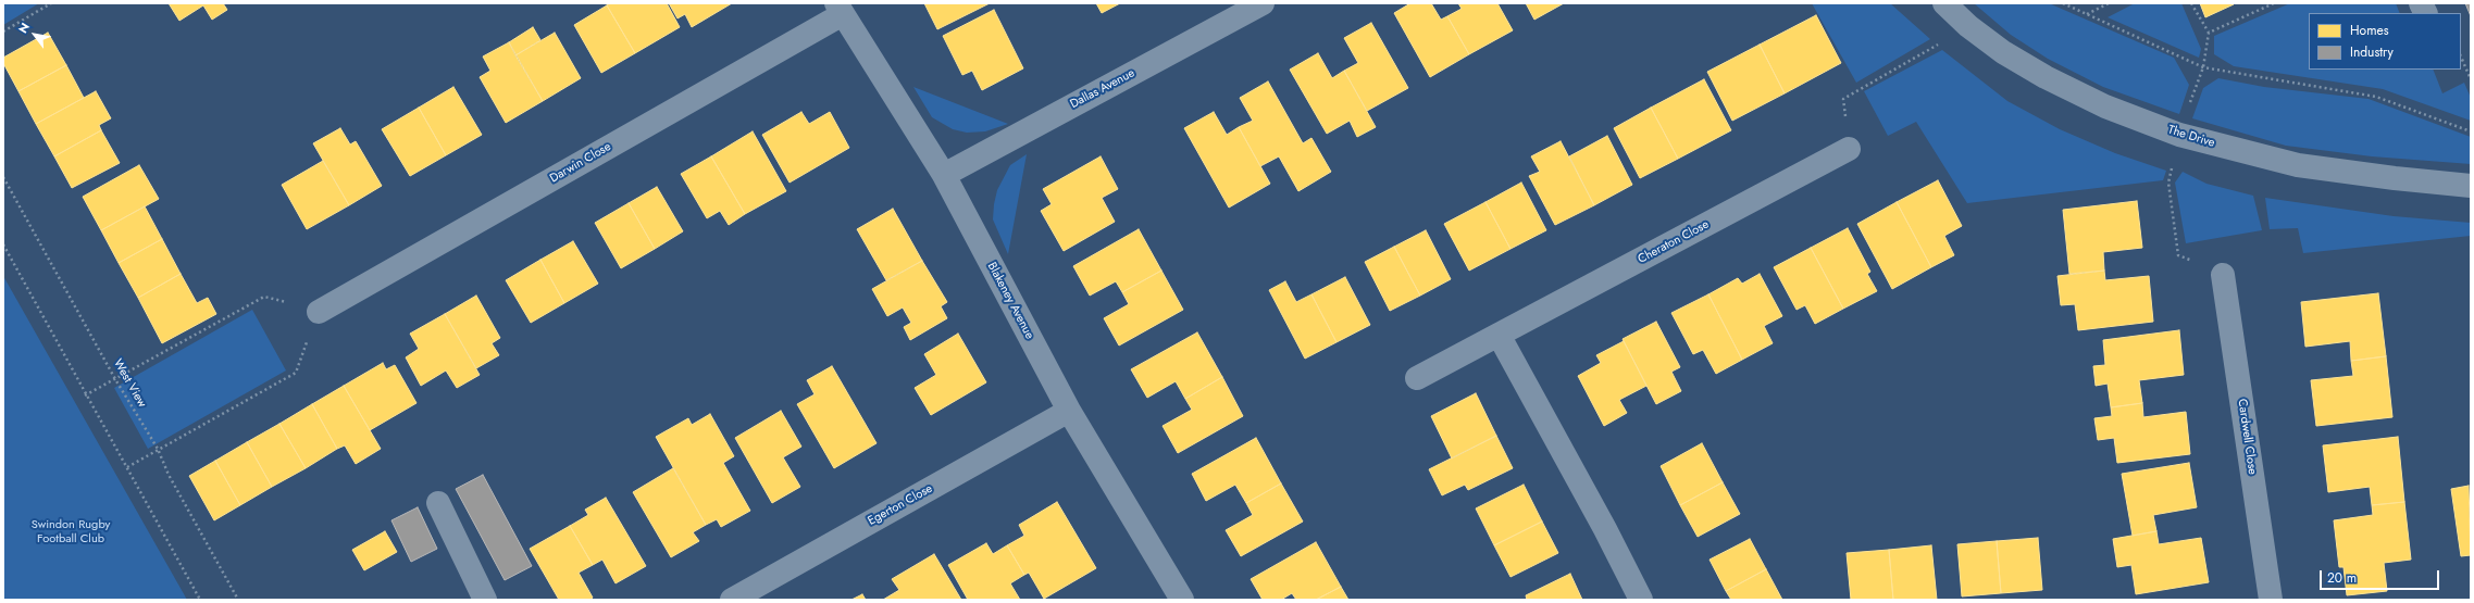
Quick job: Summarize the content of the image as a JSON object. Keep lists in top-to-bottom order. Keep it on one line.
{"streets":{"street":["Dallas Avenue","The Drive","Darwin Close","Cheraton Close","Blakeney Avenue","Cardwell Close","Egerton Close"],"path":["West View"]},"crossings":[["Dallas Avenue","Blakeney Avenue"],["Darwin Close","Blakeney Avenue"],["Blakeney Avenue","Egerton Close"]],"parks":["Swindon Rugby Football Club"],"legend":["Homes","Industry"],"scale_bar":"20 m","north":"top left"}
